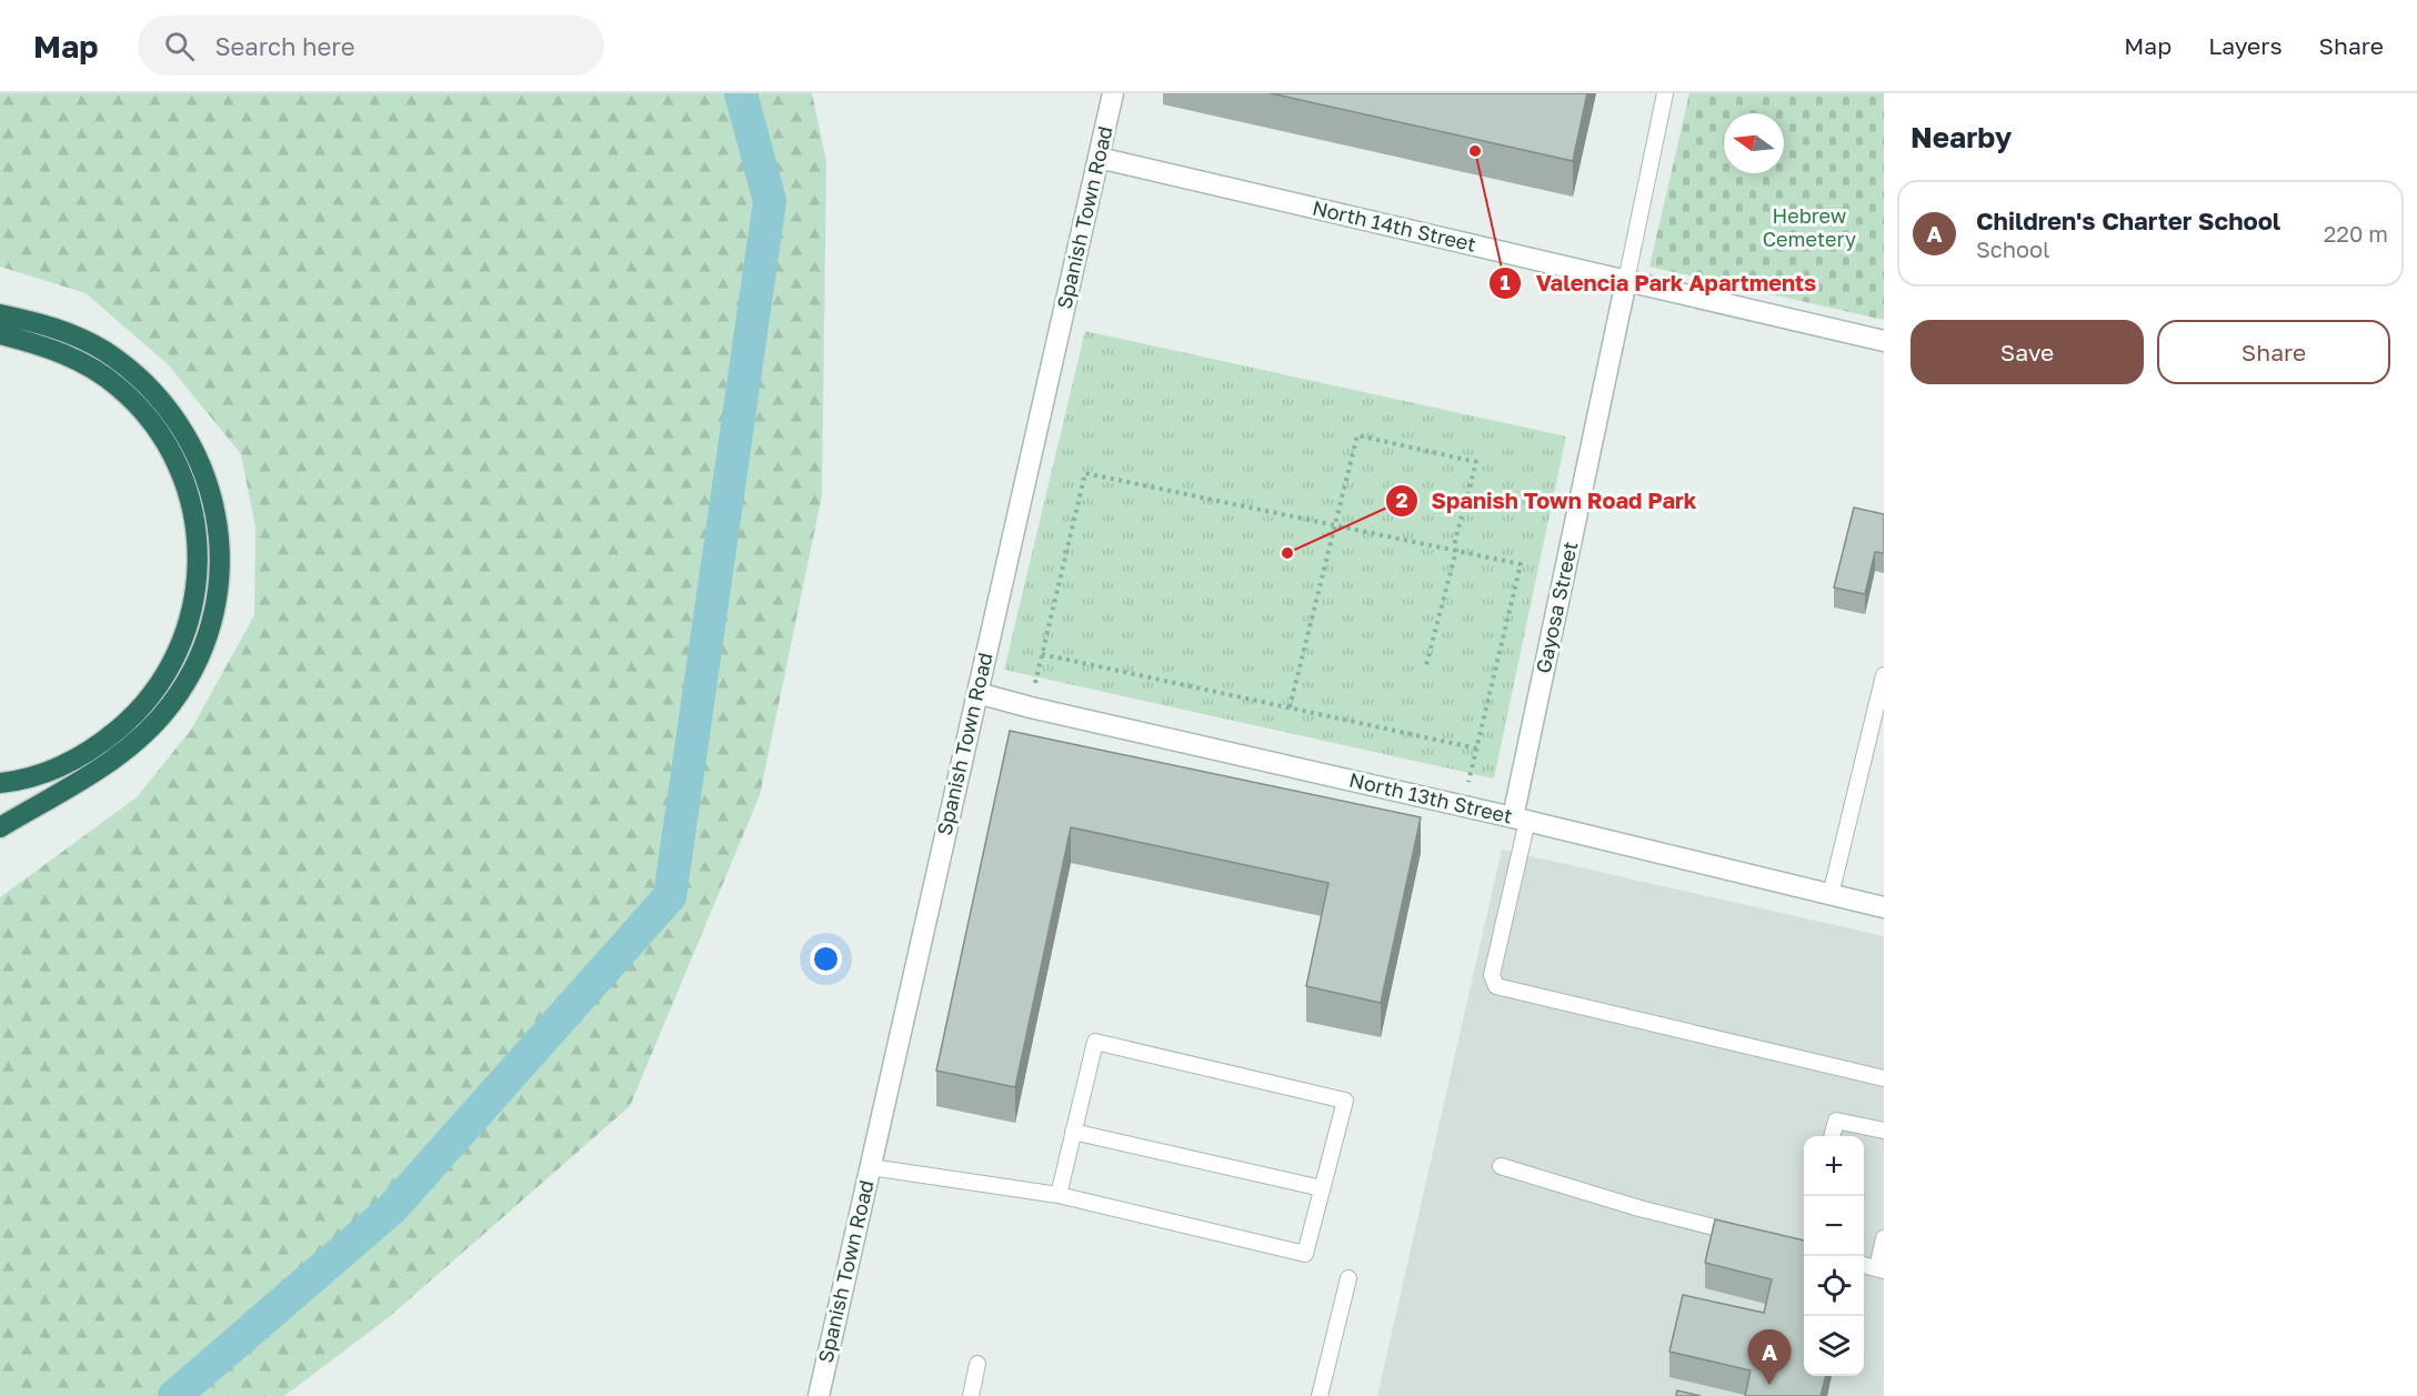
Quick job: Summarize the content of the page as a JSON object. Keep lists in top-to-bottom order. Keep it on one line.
{"streets":{"street":["Spanish Town Road","North 14th Street","Gayosa Street","North 13th Street"]},"crossings":[["Spanish Town Road","North 14th Street"],["Spanish Town Road","North 13th Street"],["North 14th Street","Gayosa Street"],["Gayosa Street","North 13th Street"]],"parks":["Hebrew Cemetery"],"places":["Valencia Park Apartments","Spanish Town Road Park"],"north":"left","page":{"header":"Map","search":"Search here","nav":["Map","Layers","Share"],"heading":"Nearby","list":[{"mark":"A","name":"Children's Charter School","note":"School","value":"220 m"}],"buttons":["Save","Share"],"map_buttons":["+","−"],"pins":"A"}}
